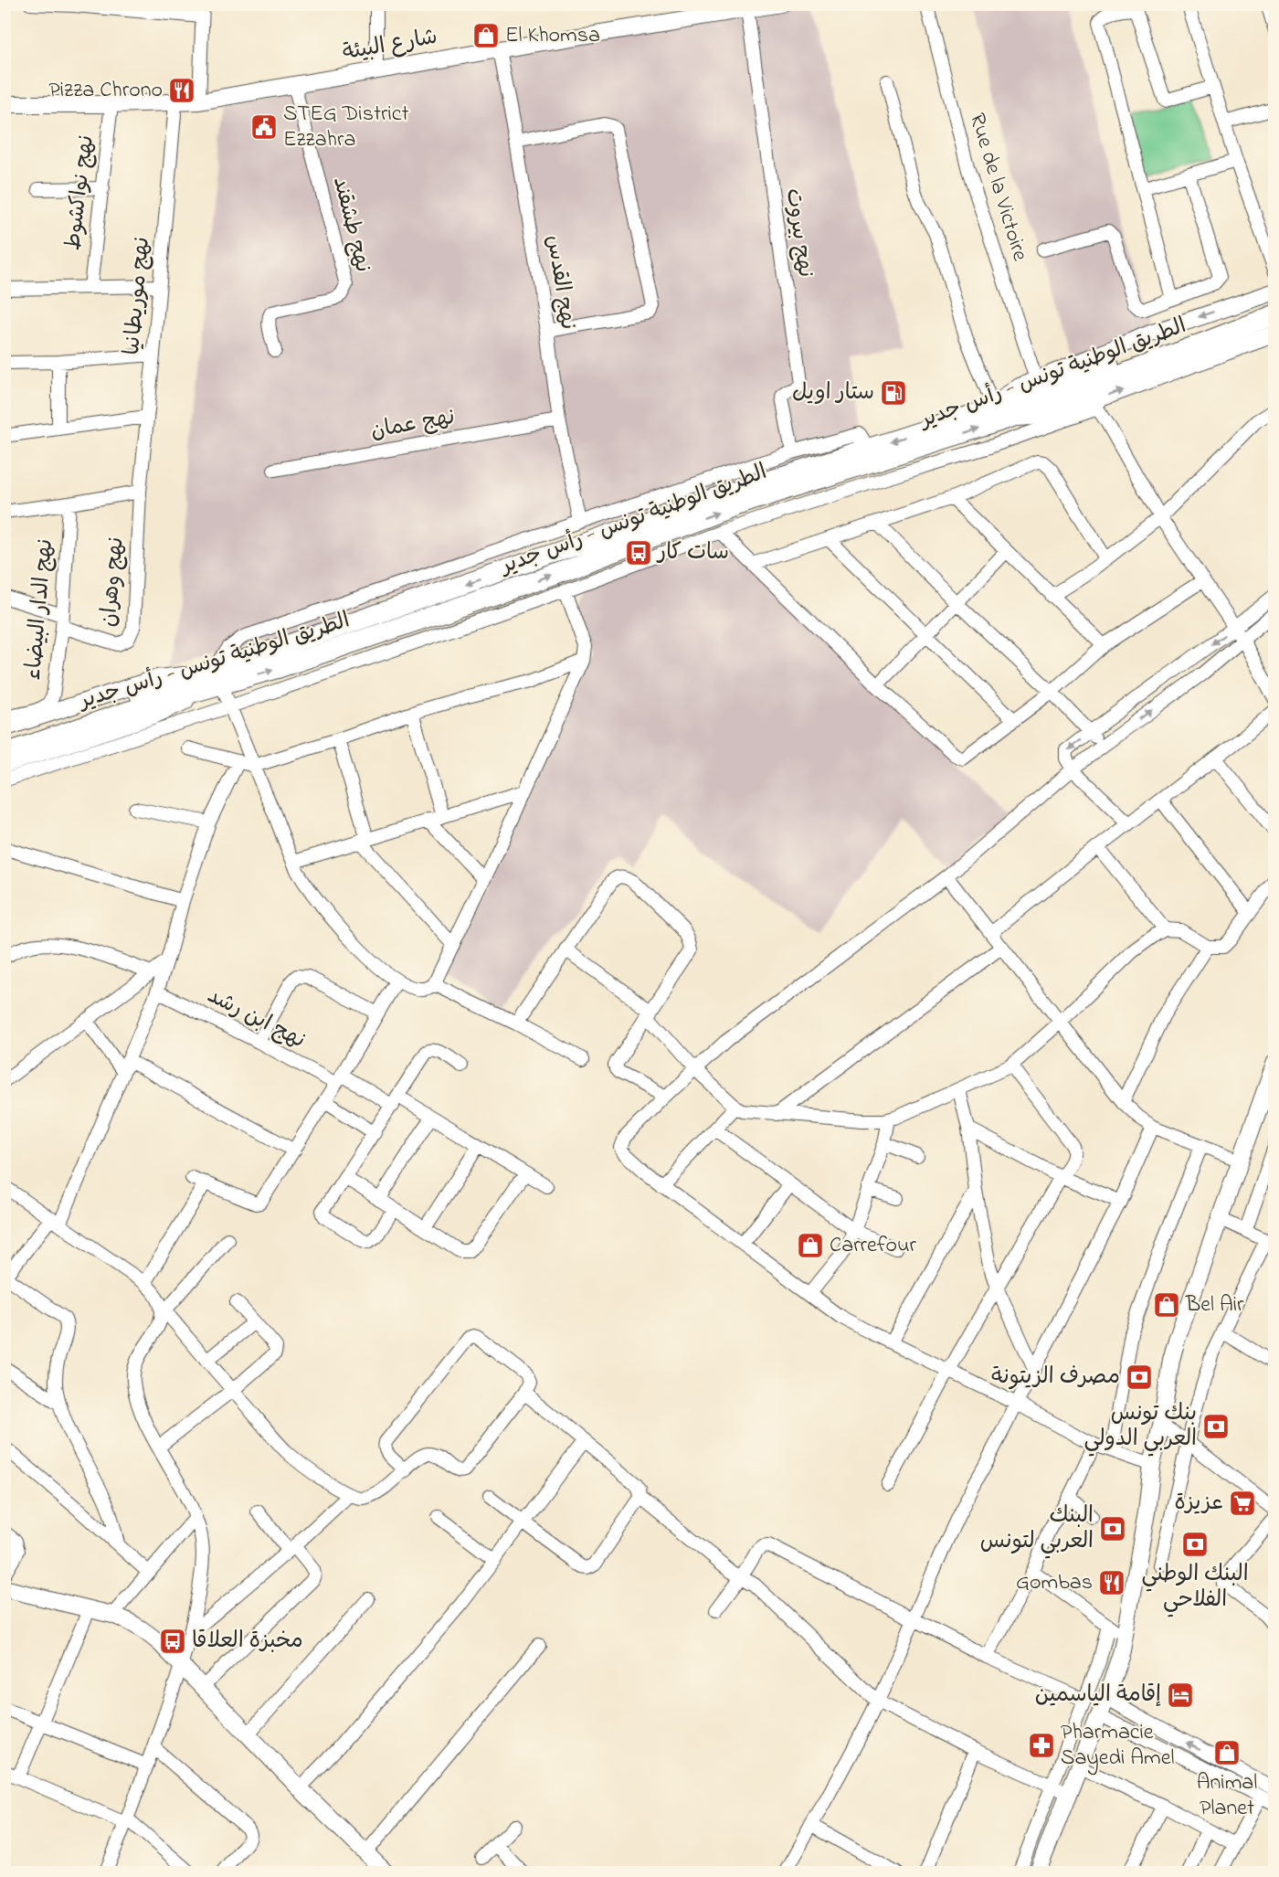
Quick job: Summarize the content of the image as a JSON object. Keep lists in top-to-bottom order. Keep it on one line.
{"streets":{"highway":["الطريق الوطنية تونس - رأس جدير"],"main road":["شارع البيئة"],"street":["Rue de la Victoire","نهج نواكشوط","نهج طشقند","نهج بيروت","نهج القدس","نهج موريطانيا","نهج عمان","نهج وهران","نهج الدار البيضاء","نهج ابن رشد"]},"crossings":[["شارع البيئة","نهج نواكشوط"],["شارع البيئة","نهج طشقند"],["شارع البيئة","نهج بيروت"],["شارع البيئة","نهج القدس"],["شارع البيئة","نهج موريطانيا"],["نهج القدس","نهج عمان"],["نهج موريطانيا","نهج وهران"],["نهج وهران","نهج الدار البيضاء"]],"places":{"shop":["El Khomsa","Carrefour","Bel Air","Animal Planet"],"restaurant":["Pizza Chrono","Gombas"],"public building":["STEG District Ezzahra"],"fuel station":["ستار اويل"],"bus stop":["سات كار","مخبزة العلاقا"],"bank":["مصرف الزيتونة","بنك تونس العربي الدولي","البنك العربي لتونس","البنك الوطني الفلاحي"],"supermarket":["عزيزة"],"hotel":["إقامة الياسمين"],"pharmacy":["Pharmacie Sayedi Amel"]}}
